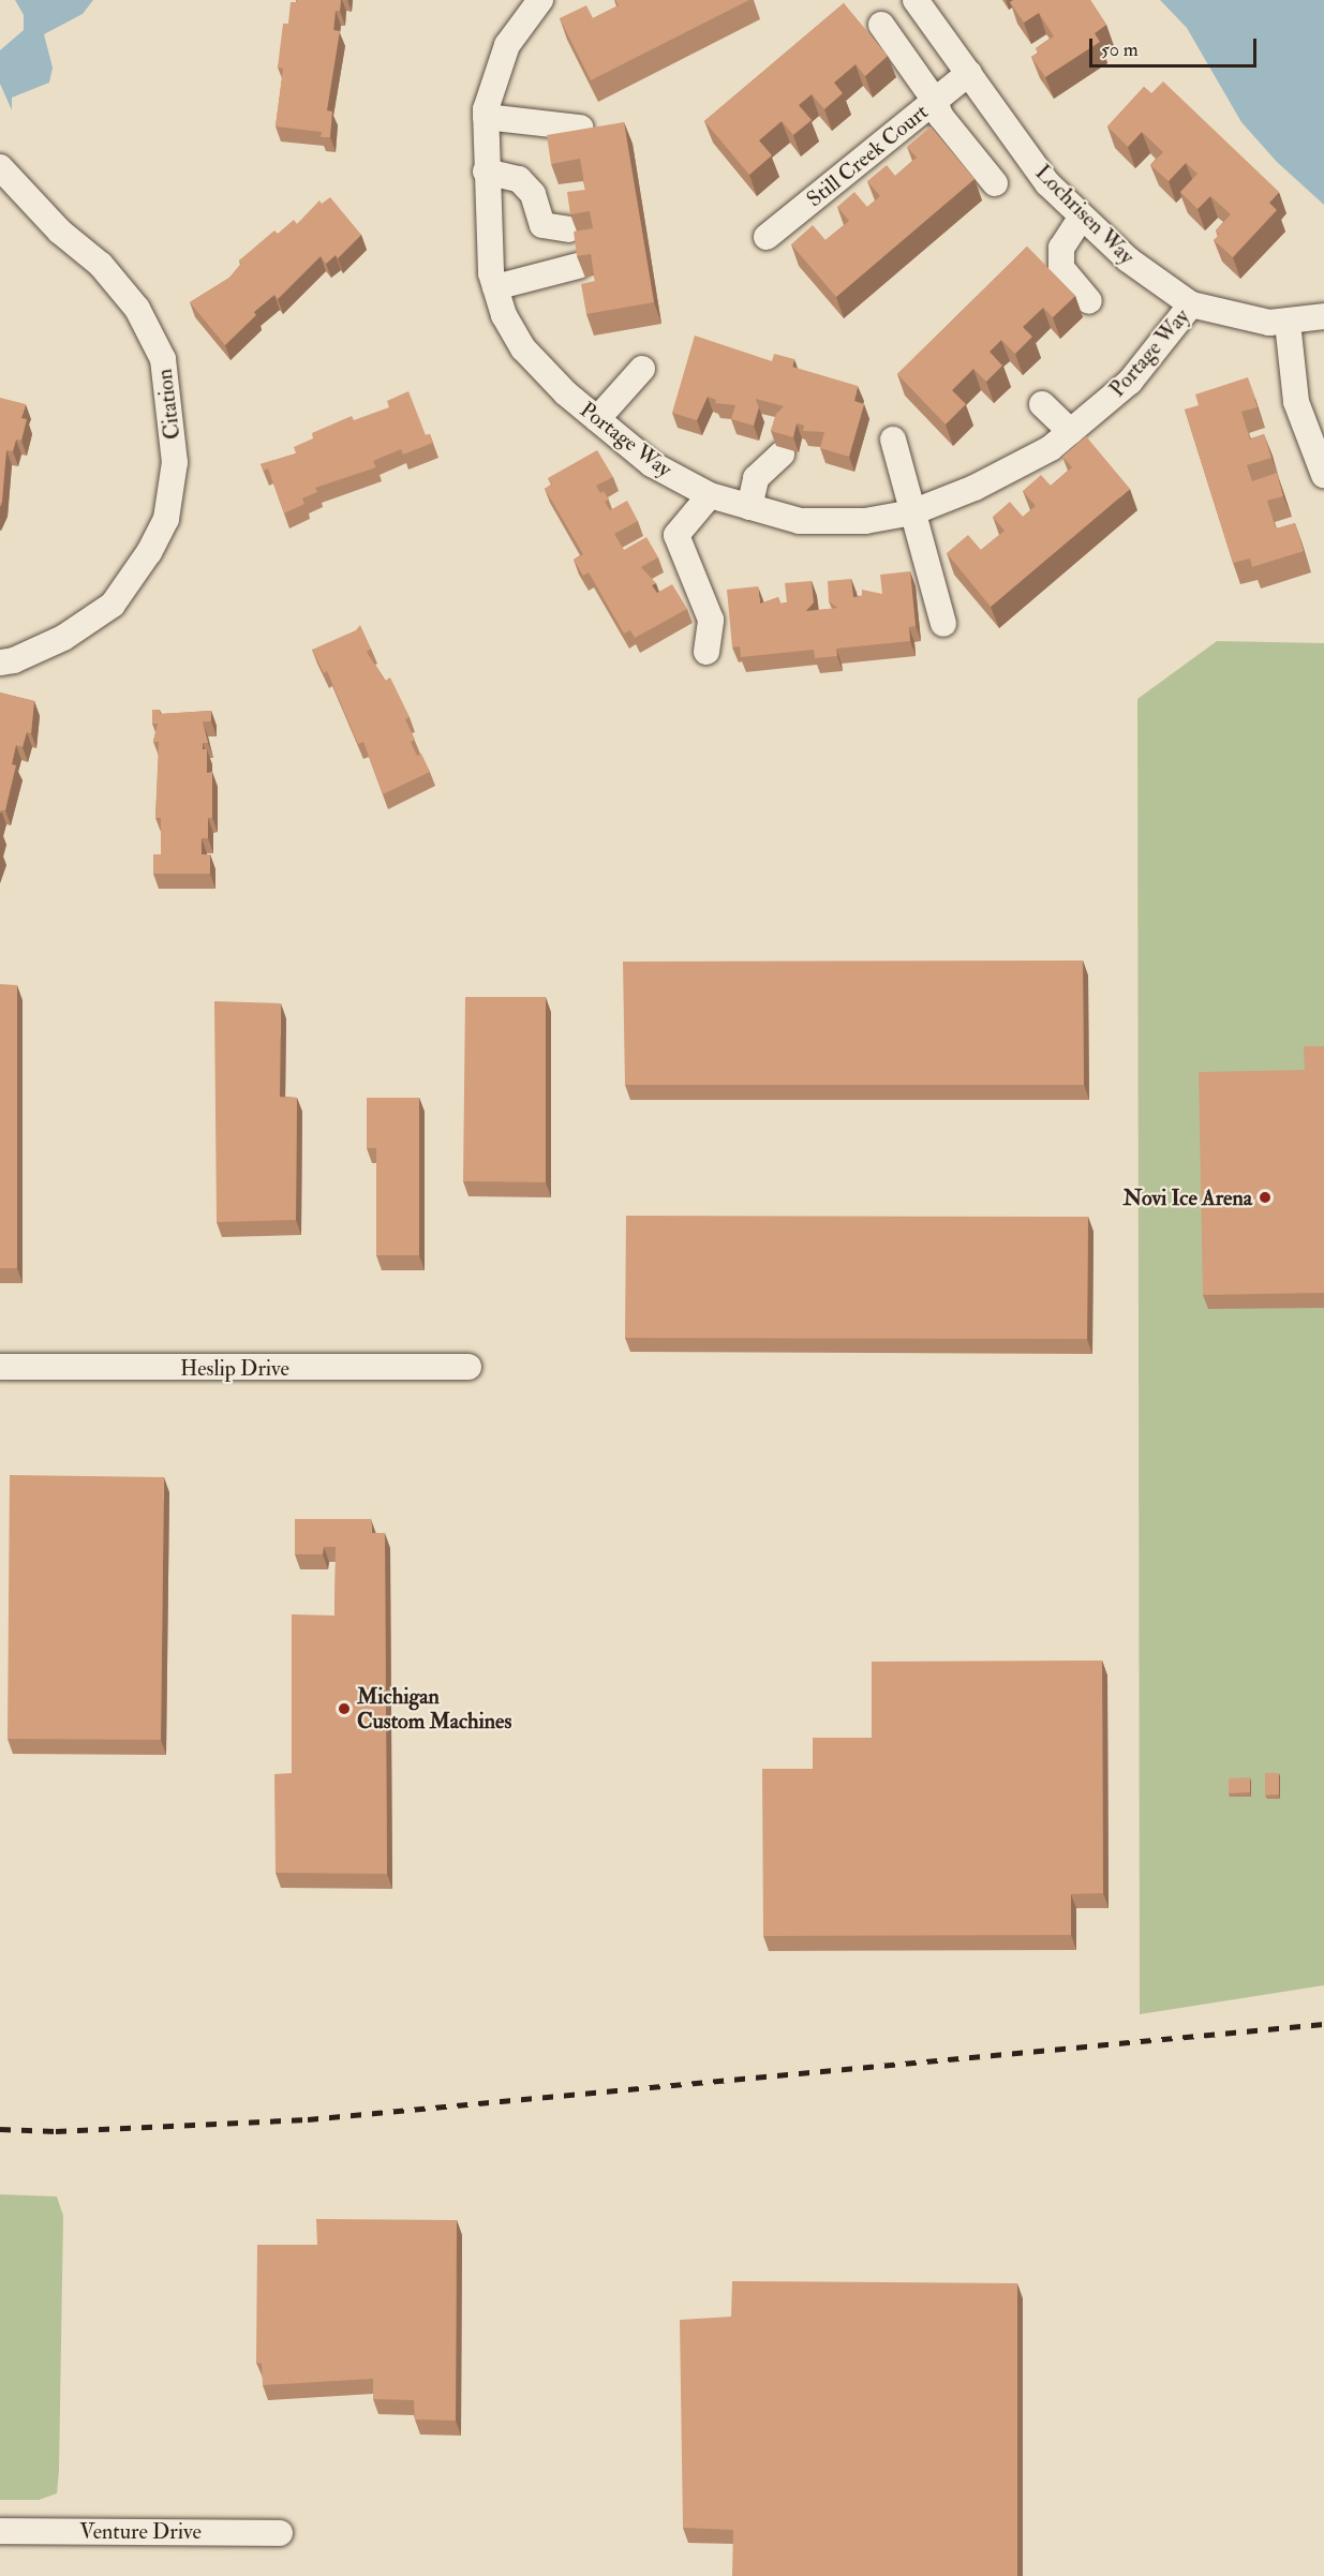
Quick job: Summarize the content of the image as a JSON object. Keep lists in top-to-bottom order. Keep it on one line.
{"streets":{"street":["Still Creek Court","Lochrisen Way","Portage Way","Citation","Heslip Drive","Venture Drive"]},"crossings":[["Still Creek Court","Lochrisen Way"],["Lochrisen Way","Portage Way"]],"places":["Novi Ice Arena","Michigan Custom Machines"],"scale_bar":"50 m"}
